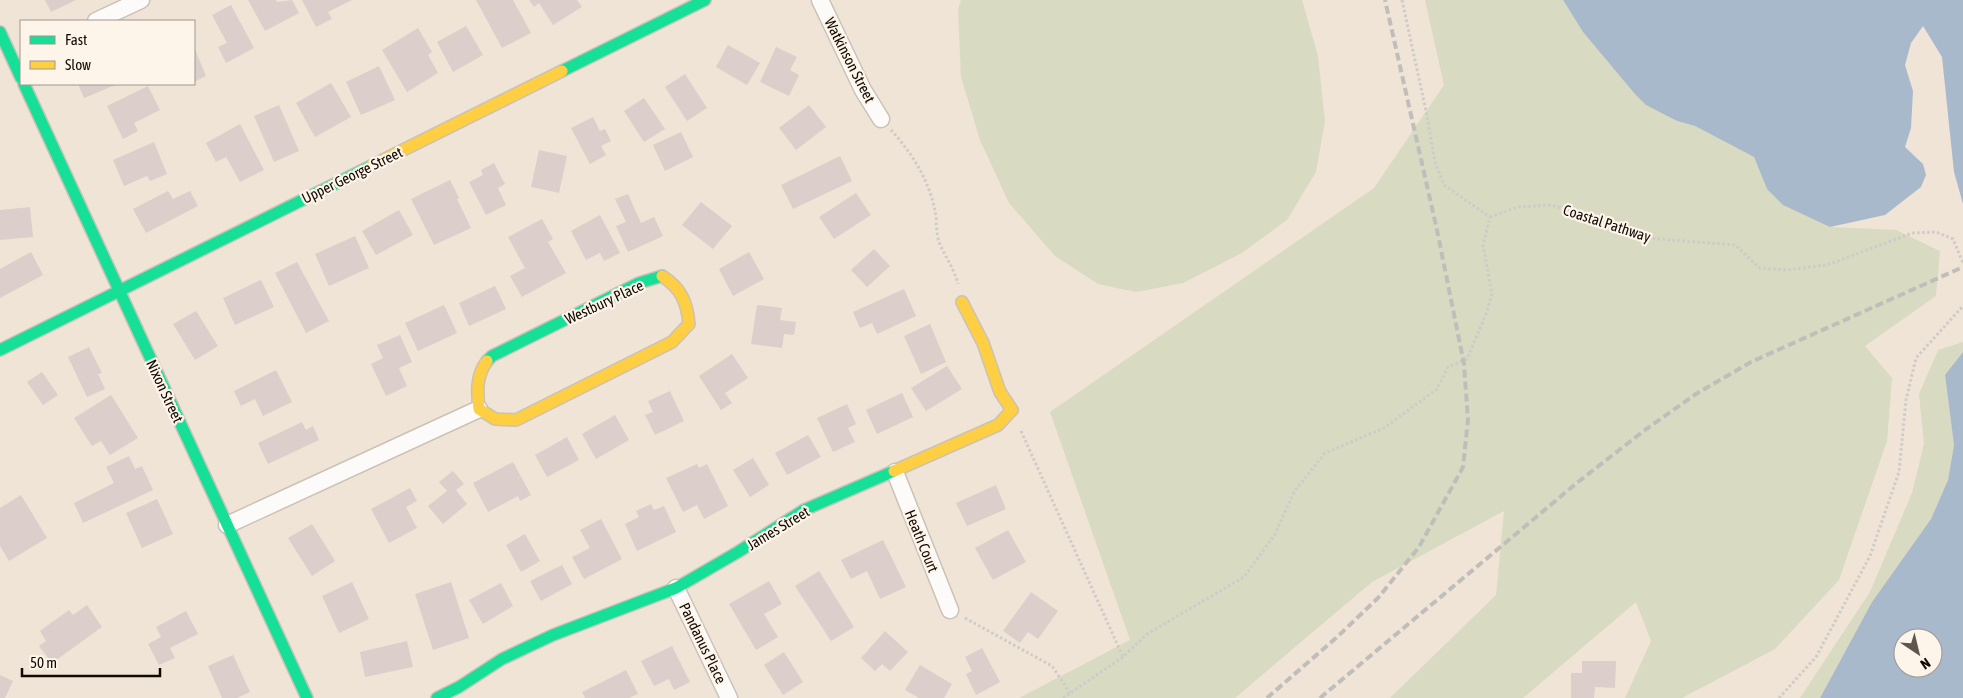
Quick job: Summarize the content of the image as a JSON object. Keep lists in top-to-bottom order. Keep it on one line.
{"streets":{"street":["Watkinson Street","Upper George Street","Westbury Place","Nixon Street","James Street","Heath Court","Pandanus Place"],"path":["Coastal Pathway"]},"crossings":[["Upper George Street","Nixon Street"],["James Street","Heath Court"],["James Street","Pandanus Place"]],"legend":["Fast","Slow"],"scale_bar":"50 m","north":"bottom right"}
